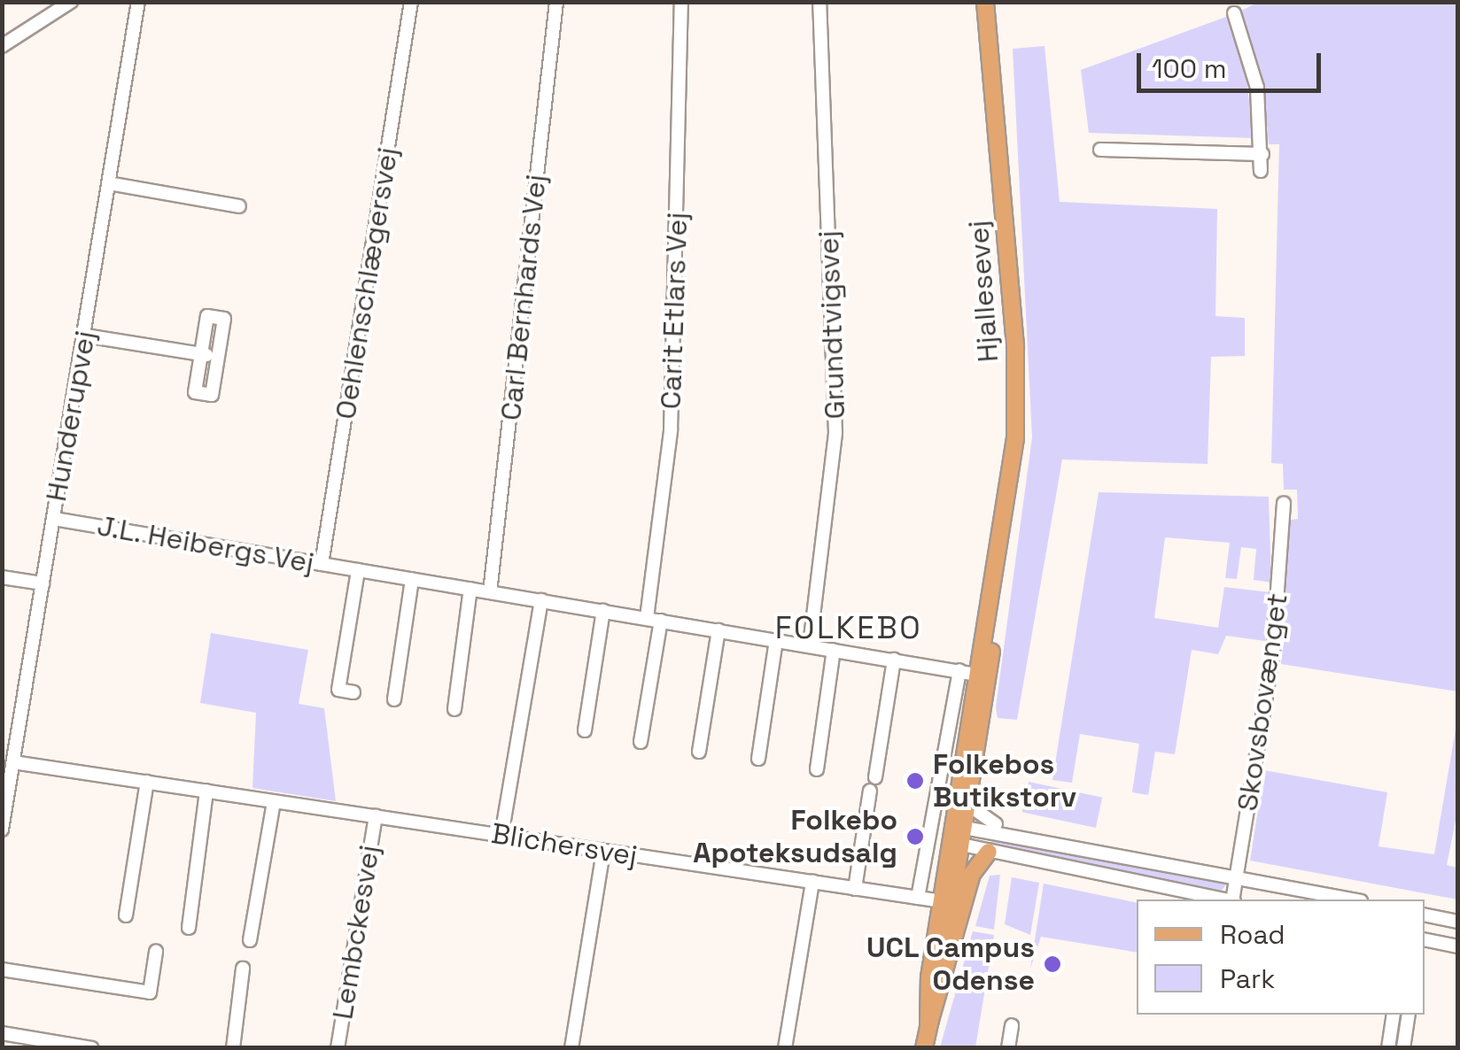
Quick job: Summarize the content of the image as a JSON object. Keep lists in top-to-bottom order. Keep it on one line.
{"streets":{"main road":["Hjallesevej"],"street":["Oehlenschlægersvej","Carl Bernhards Vej","Carit Etlars Vej","Grundtvigsvej","Hunderupvej","J.L. Heibergs Vej","Skovsbovænget","Blichersvej","Lembckesvej"]},"crossings":[["Oehlenschlægersvej","J.L. Heibergs Vej"],["Hjallesevej","J.L. Heibergs Vej"],["Hjallesevej","Blichersvej"],["Carl Bernhards Vej","J.L. Heibergs Vej"],["Carit Etlars Vej","J.L. Heibergs Vej"],["Grundtvigsvej","J.L. Heibergs Vej"],["Hunderupvej","J.L. Heibergs Vej"],["Hunderupvej","Blichersvej"],["Blichersvej","Lembckesvej"]],"districts":["FOLKEBO"],"places":["Folkebos Butikstorv","Folkebo Apoteksudsalg","UCL Campus Odense"],"legend":["Road","Park"],"scale_bar":"100 m"}
